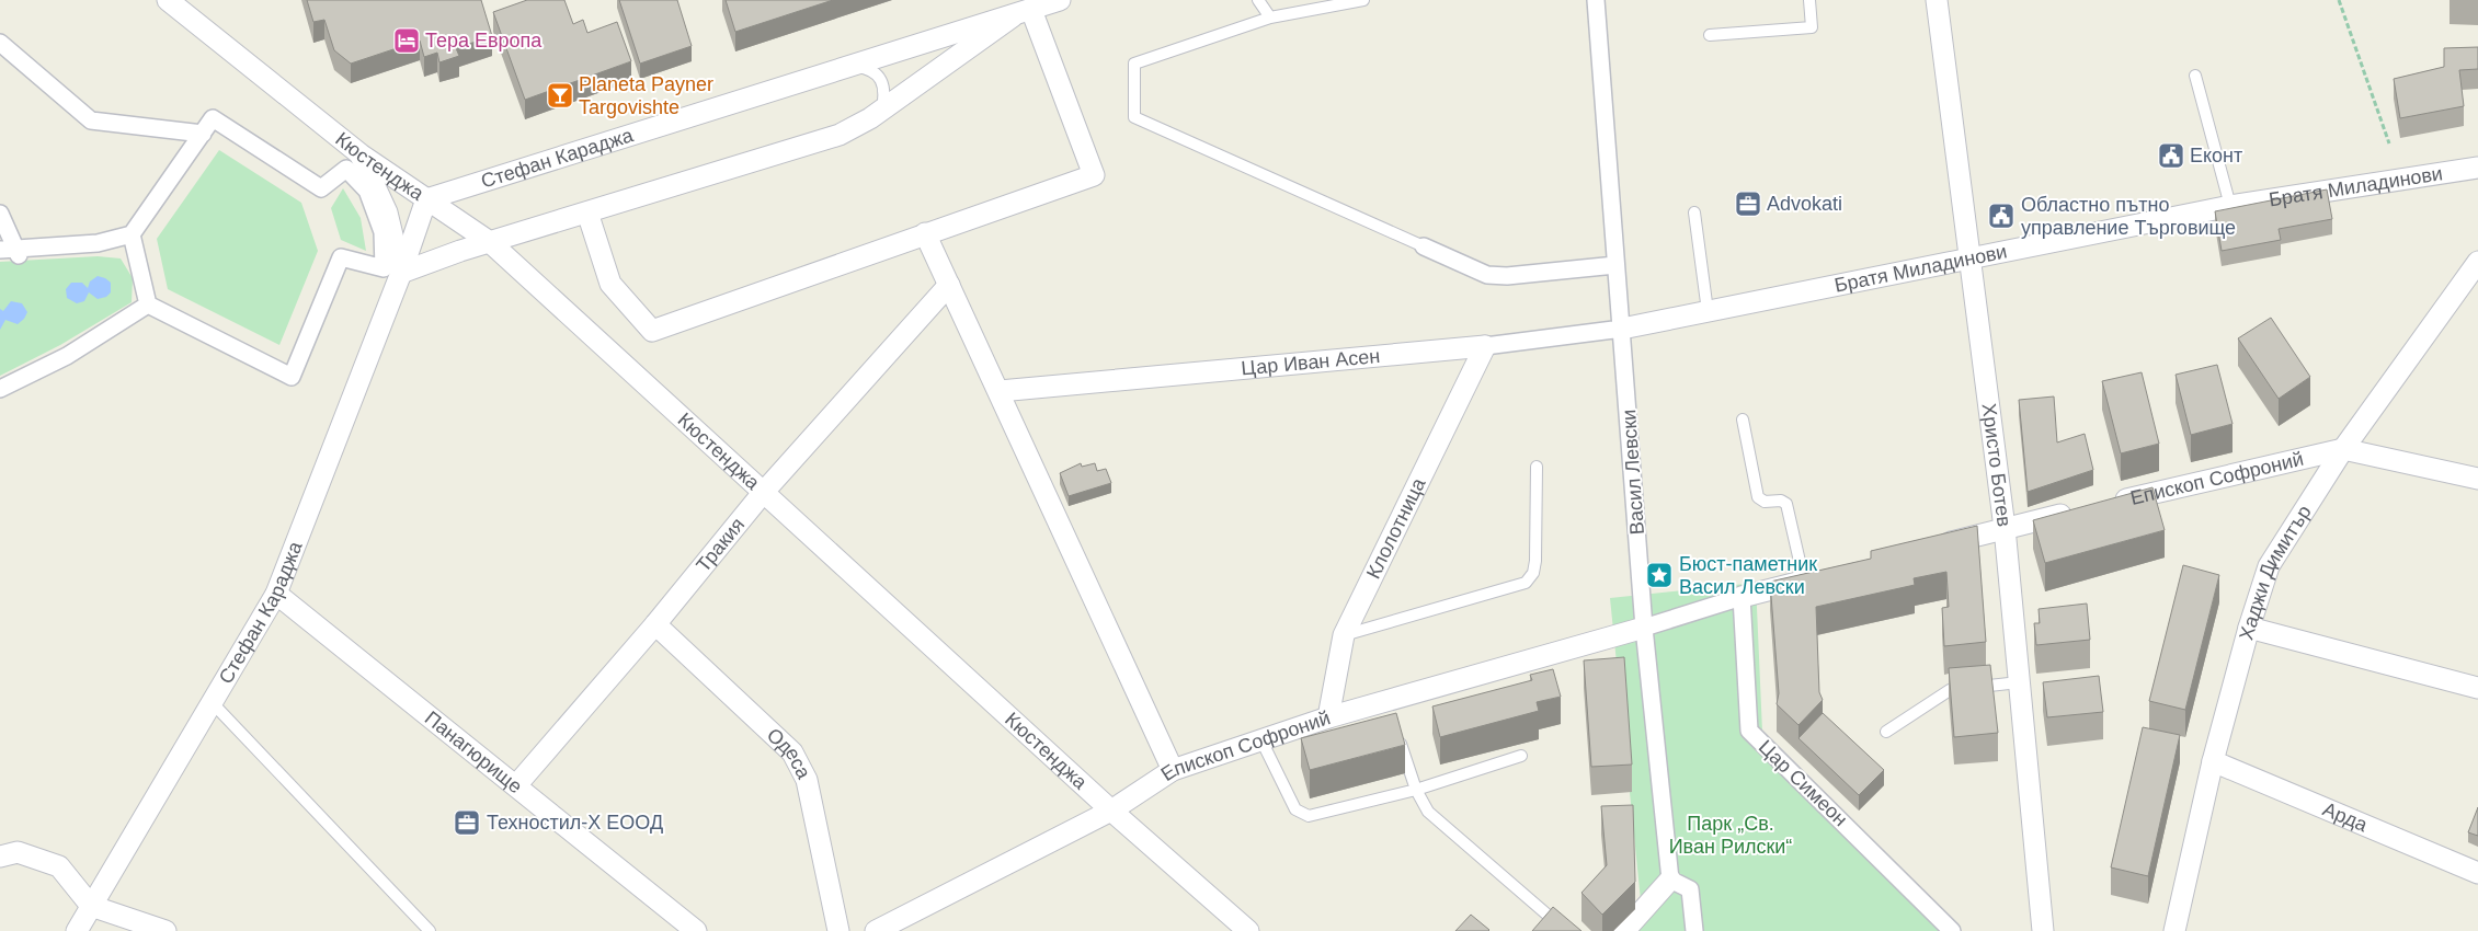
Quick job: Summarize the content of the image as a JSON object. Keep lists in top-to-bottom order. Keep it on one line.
{"streets":{"street":["Стефан Караджа","Кюстенджа","Братя Миладинови","Цар Иван Асен","Христо Ботев","Васил Левски","Епископ Софроний","Клолотница","Тракия","Хаджи Димитър","Панагюрище","Одеса","Цар Симеон","Арда"]},"crossings":[["Стефан Караджа","Кюстенджа"],["Стефан Караджа","Панагюрище"],["Кюстенджа","Епископ Софроний"],["Кюстенджа","Тракия"],["Братя Миладинови","Цар Иван Асен"],["Братя Миладинови","Христо Ботев"],["Братя Миладинови","Васил Левски"],["Цар Иван Асен","Васил Левски"],["Цар Иван Асен","Клолотница"],["Васил Левски","Епископ Софроний"],["Епископ Софроний","Клолотница"],["Епископ Софроний","Хаджи Димитър"],["Тракия","Панагюрище"],["Тракия","Одеса"],["Хаджи Димитър","Арда"]],"parks":["Парк „Св. Иван Рилски“"],"places":{"hotel":["Тера Европа"],"bar":["Planeta Payner Targovishte"],"public building":["Еконт","Областно пътно управление Търговище"],"office":["Advokati","Техностил-Х ЕООД"],"place":["Бюст-паметник Васил Левски"]}}
